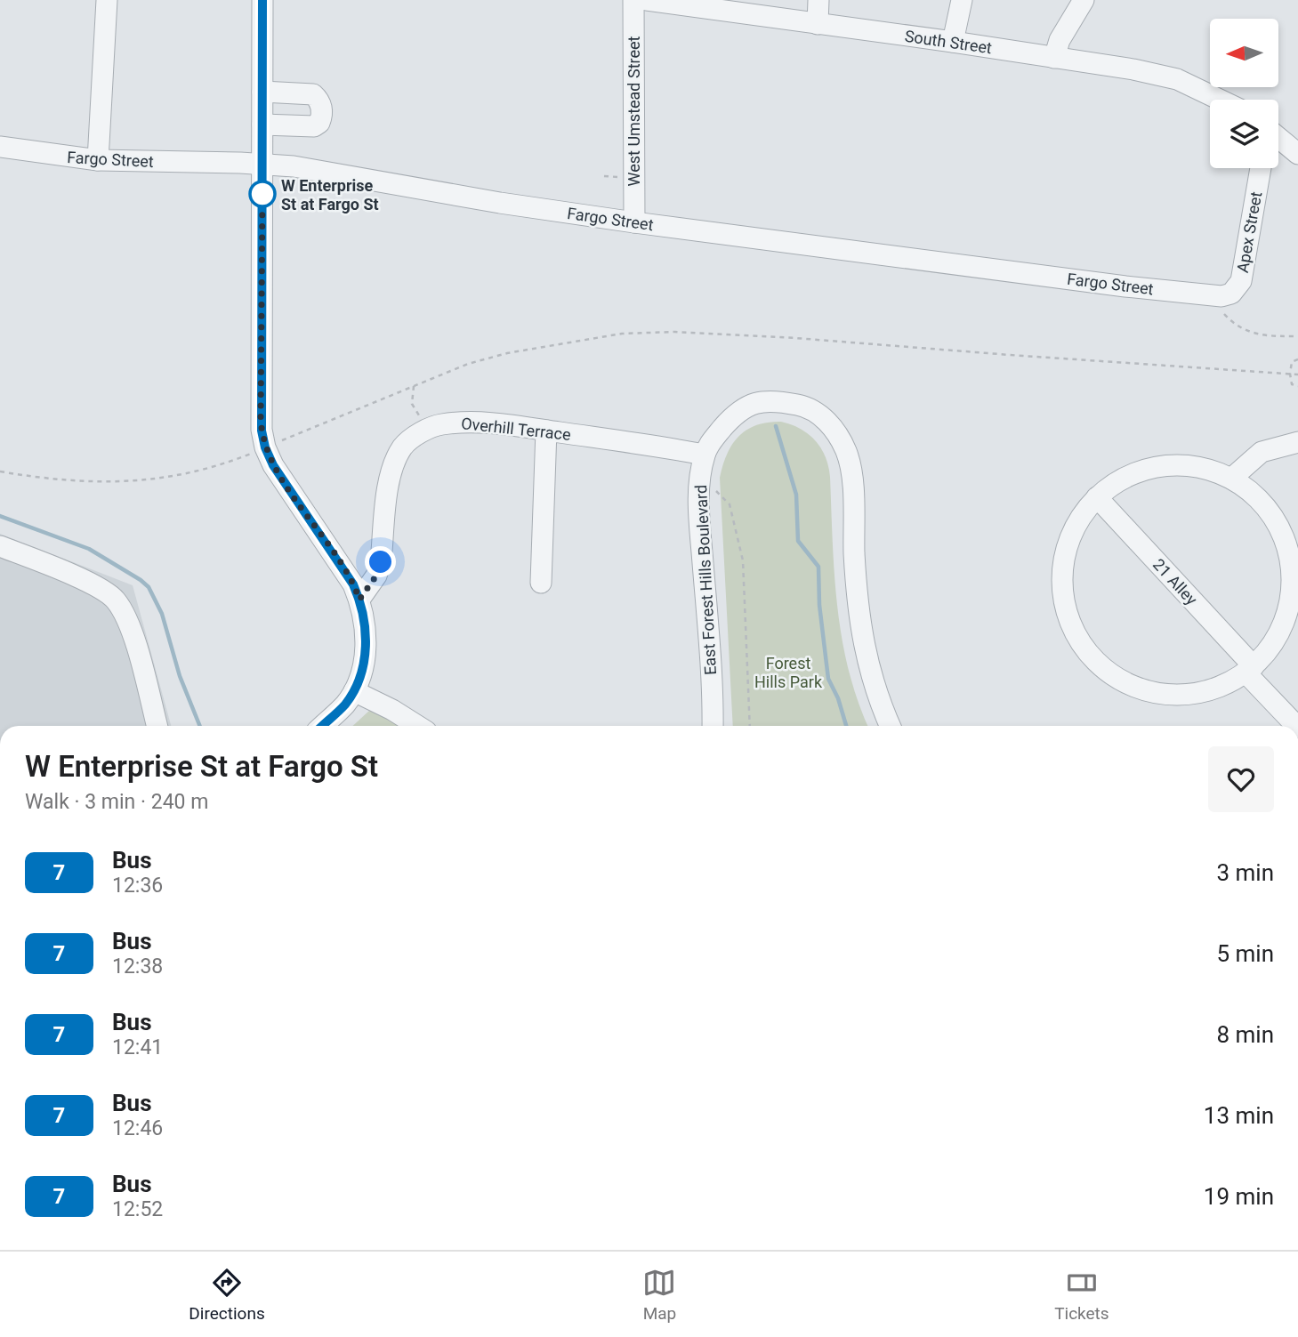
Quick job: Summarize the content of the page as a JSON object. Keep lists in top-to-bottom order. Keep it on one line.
{"streets":{"street":["South Street","West Umstead Street","Fargo Street","Apex Street","Overhill Terrace","East Forest Hills Boulevard","21 Alley"]},"crossings":[["West Umstead Street","Fargo Street"],["Fargo Street","Apex Street"],["Overhill Terrace","East Forest Hills Boulevard"]],"parks":["Forest Hills Park"],"places":["W Enterprise St at Fargo St"],"lines":["bus line 7"],"north":"left","page":{"heading":["W Enterprise St at Fargo St","Walk · 3 min · 240 m"],"list":[{"mark":"7","name":"Bus","note":"12:36","value":"3 min"},{"mark":"7","name":"Bus","note":"12:38","value":"5 min"},{"mark":"7","name":"Bus","note":"12:41","value":"8 min"},{"mark":"7","name":"Bus","note":"12:46","value":"13 min"},{"mark":"7","name":"Bus","note":"12:52","value":"19 min"}],"tabs":["Directions","Map","Tickets"]}}
